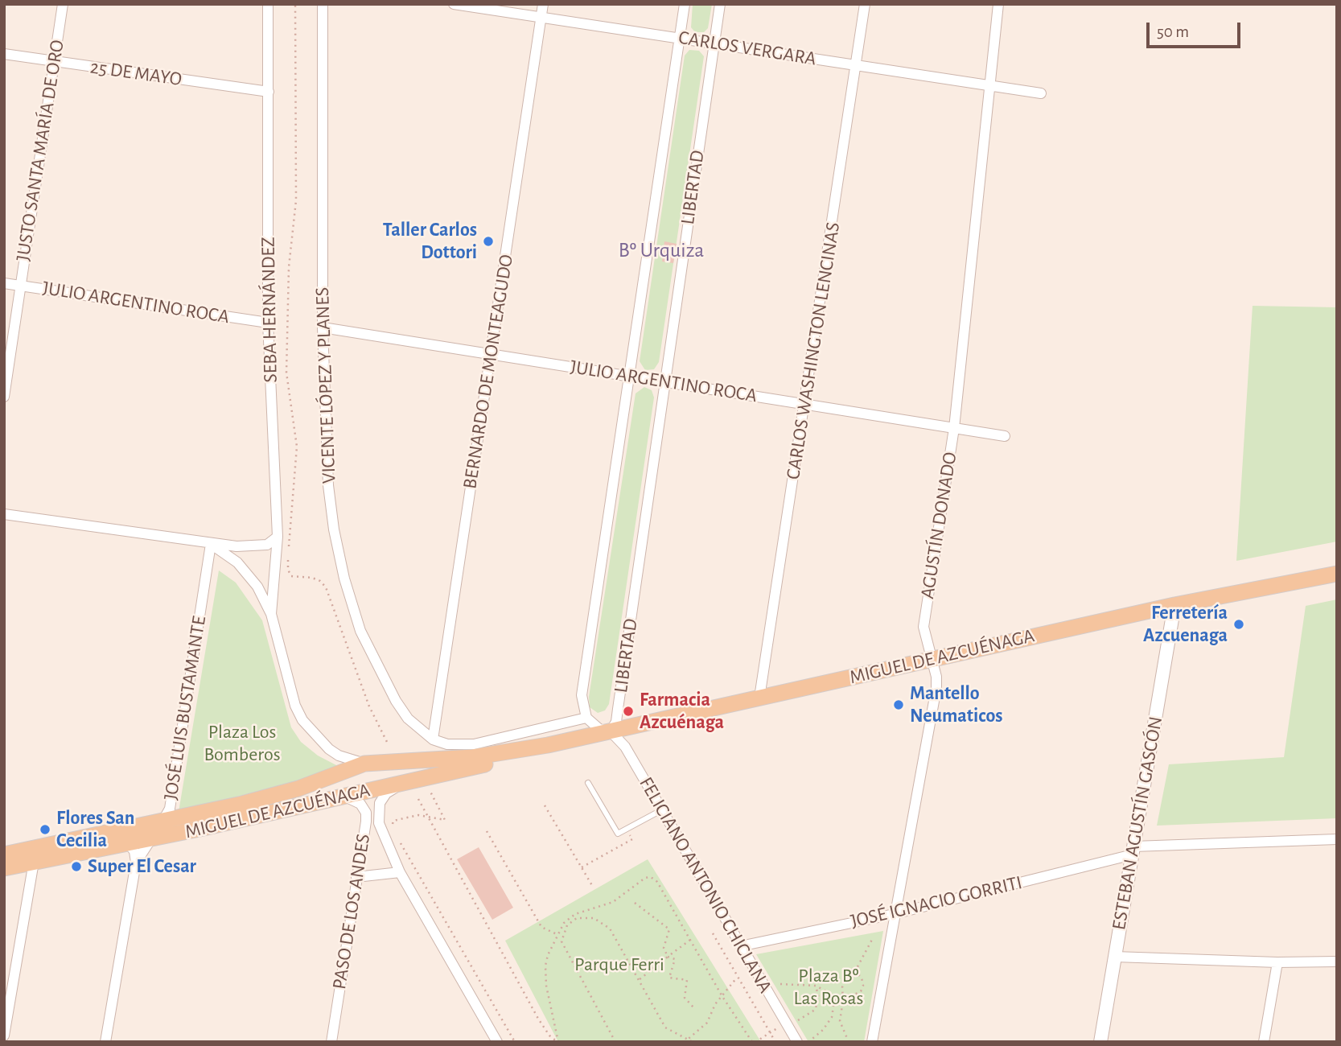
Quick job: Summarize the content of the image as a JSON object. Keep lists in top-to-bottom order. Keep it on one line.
{"streets":{"main road":["MIGUEL DE AZCUÉNAGA"],"street":["CARLOS VERGARA","25 DE MAYO","JUSTO SANTA MARÍA DE ORO","LIBERTAD","JULIO ARGENTINO ROCA","SEBA HERNÁNDEZ","CARLOS WASHINGTON LENCINAS","BERNARDO DE MONTEAGUDO","VICENTE LÓPEZ Y PLANES","AGUSTÍN DONADO","JOSÉ LUIS BUSTAMANTE","ESTEBAN AGUSTÍN GASCÓN","FELICIANO ANTONIO CHICLANA","JOSÉ IGNACIO GORRITI","PASO DE LOS ANDES"]},"crossings":[["CARLOS VERGARA","LIBERTAD"],["CARLOS VERGARA","CARLOS WASHINGTON LENCINAS"],["CARLOS VERGARA","BERNARDO DE MONTEAGUDO"],["CARLOS VERGARA","AGUSTÍN DONADO"],["25 DE MAYO","JUSTO SANTA MARÍA DE ORO"],["25 DE MAYO","SEBA HERNÁNDEZ"],["JUSTO SANTA MARÍA DE ORO","JULIO ARGENTINO ROCA"],["LIBERTAD","JULIO ARGENTINO ROCA"],["LIBERTAD","MIGUEL DE AZCUÉNAGA"],["LIBERTAD","FELICIANO ANTONIO CHICLANA"],["JULIO ARGENTINO ROCA","SEBA HERNÁNDEZ"],["JULIO ARGENTINO ROCA","CARLOS WASHINGTON LENCINAS"],["JULIO ARGENTINO ROCA","BERNARDO DE MONTEAGUDO"],["JULIO ARGENTINO ROCA","VICENTE LÓPEZ Y PLANES"],["JULIO ARGENTINO ROCA","AGUSTÍN DONADO"],["SEBA HERNÁNDEZ","MIGUEL DE AZCUÉNAGA"],["SEBA HERNÁNDEZ","JOSÉ LUIS BUSTAMANTE"],["CARLOS WASHINGTON LENCINAS","MIGUEL DE AZCUÉNAGA"],["BERNARDO DE MONTEAGUDO","VICENTE LÓPEZ Y PLANES"],["AGUSTÍN DONADO","MIGUEL DE AZCUÉNAGA"],["AGUSTÍN DONADO","JOSÉ IGNACIO GORRITI"],["MIGUEL DE AZCUÉNAGA","JOSÉ LUIS BUSTAMANTE"],["MIGUEL DE AZCUÉNAGA","ESTEBAN AGUSTÍN GASCÓN"],["MIGUEL DE AZCUÉNAGA","FELICIANO ANTONIO CHICLANA"],["MIGUEL DE AZCUÉNAGA","PASO DE LOS ANDES"],["ESTEBAN AGUSTÍN GASCÓN","JOSÉ IGNACIO GORRITI"],["FELICIANO ANTONIO CHICLANA","JOSÉ IGNACIO GORRITI"]],"districts":["Bº Urquiza"],"parks":["Plaza Los Bomberos","Parque Ferri","Plaza Bº Las Rosas"],"places":["Taller Carlos Dottori","Ferretería Azcuenaga","Mantello Neumaticos","Farmacia Azcuénaga","Flores San Cecilia","Super El Cesar"],"scale_bar":"50 m"}
